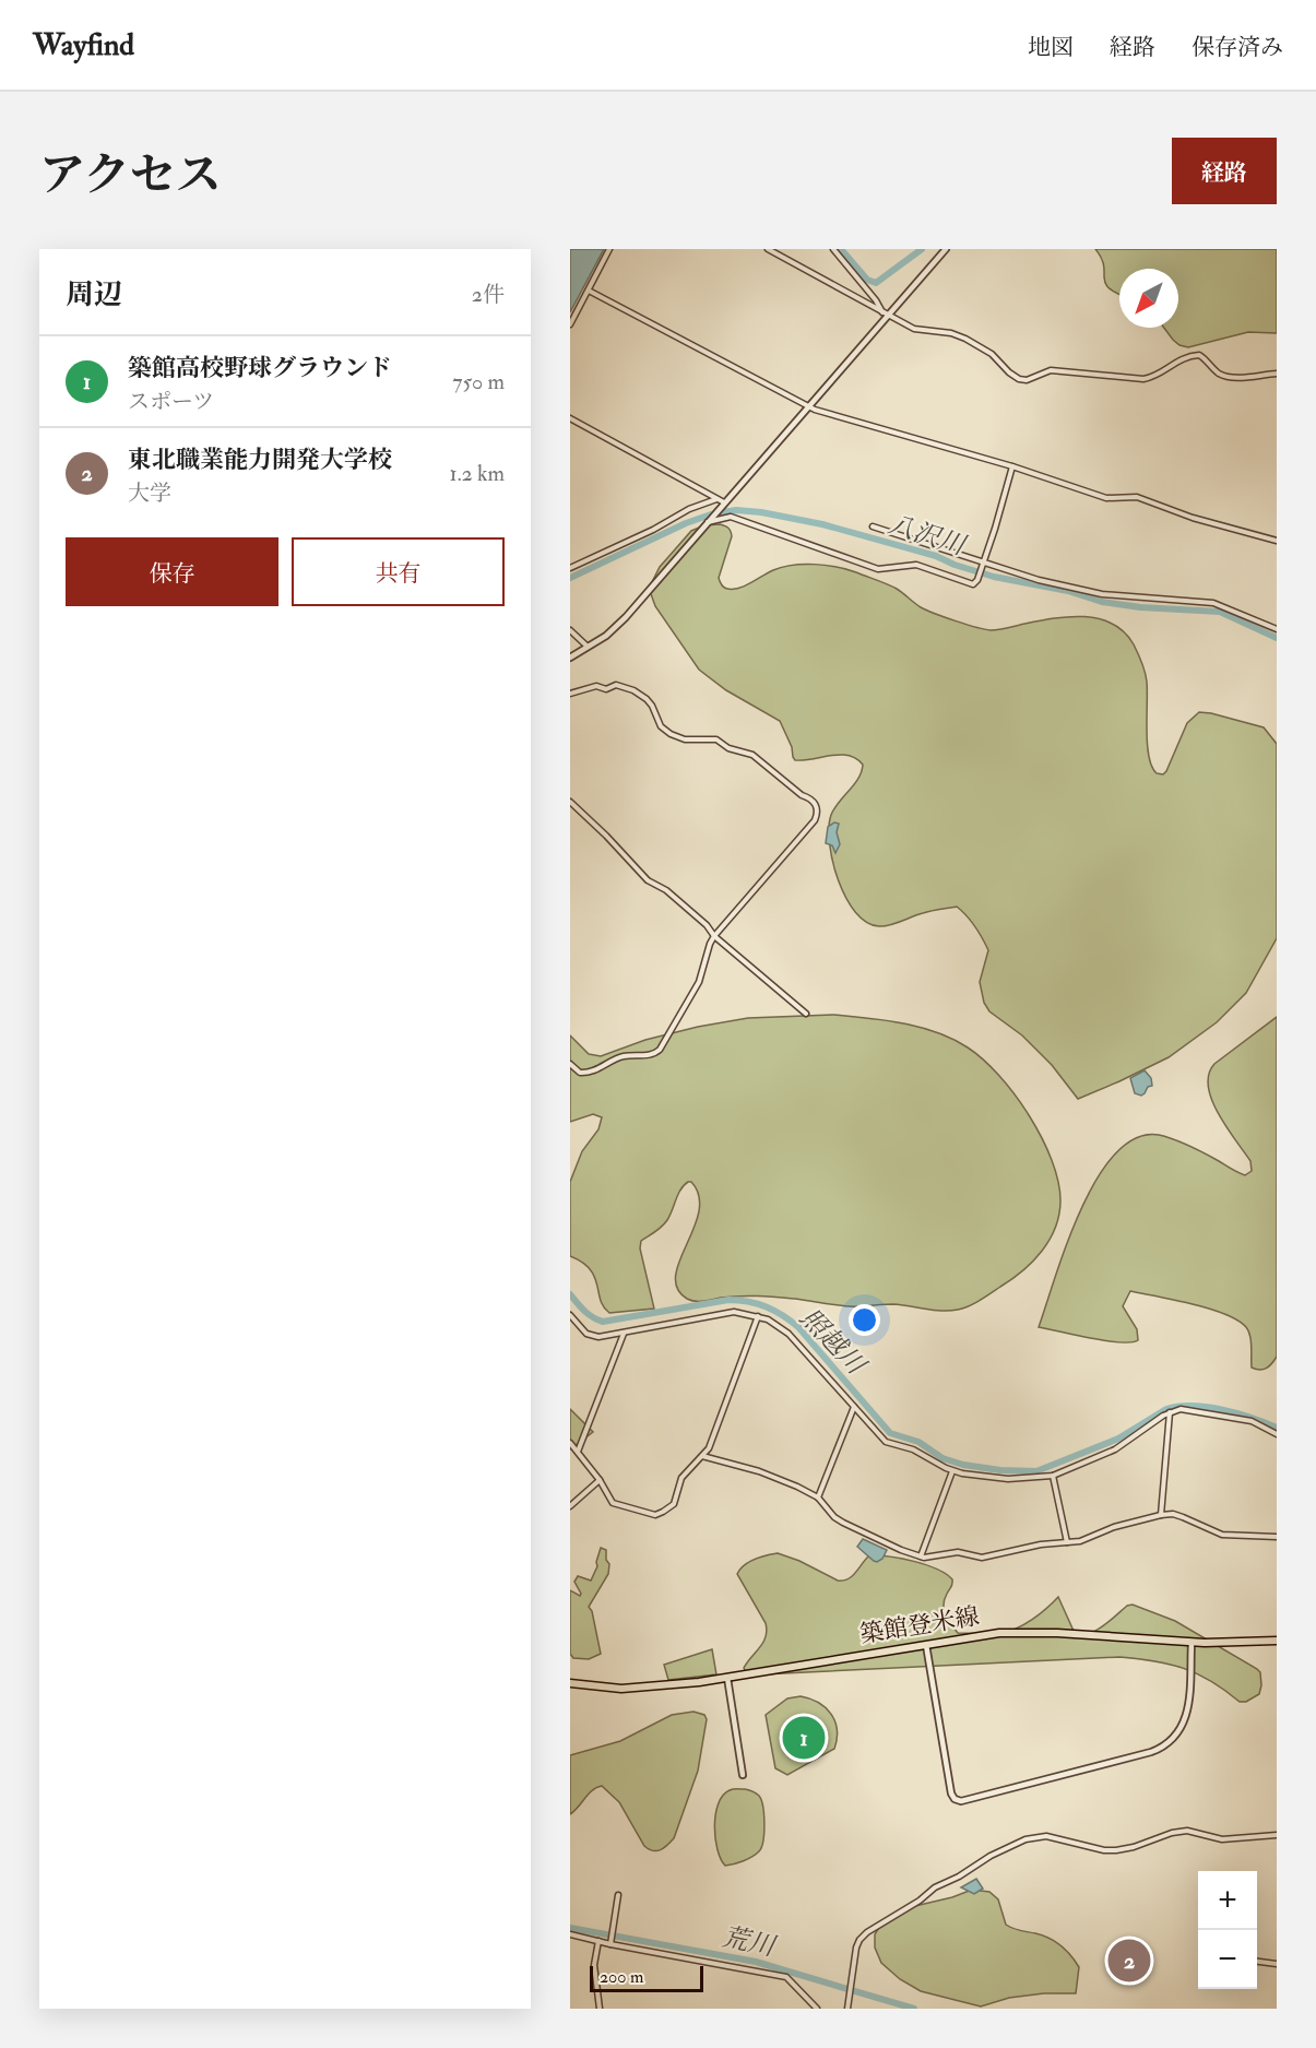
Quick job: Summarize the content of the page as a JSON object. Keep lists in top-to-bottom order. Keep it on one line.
{"streets":{"main road":["築館登米線"]},"water":["八沢川","照越川","荒川"],"scale_bar":"200 m","north":"bottom left","page":{"header":"Wayfind","nav":["地図","経路","保存済み"],"title":"アクセス","buttons":["経路",["保存","共有"]],"heading":["周辺","2件"],"list":[{"mark":"1","name":"築館高校野球グラウンド","note":"スポーツ","value":"750 m"},{"mark":"2","name":"東北職業能力開発大学校","note":"大学","value":"1.2 km"}],"pins":["1","2"],"map_buttons":["+","−"],"scale":"200 m"}}
